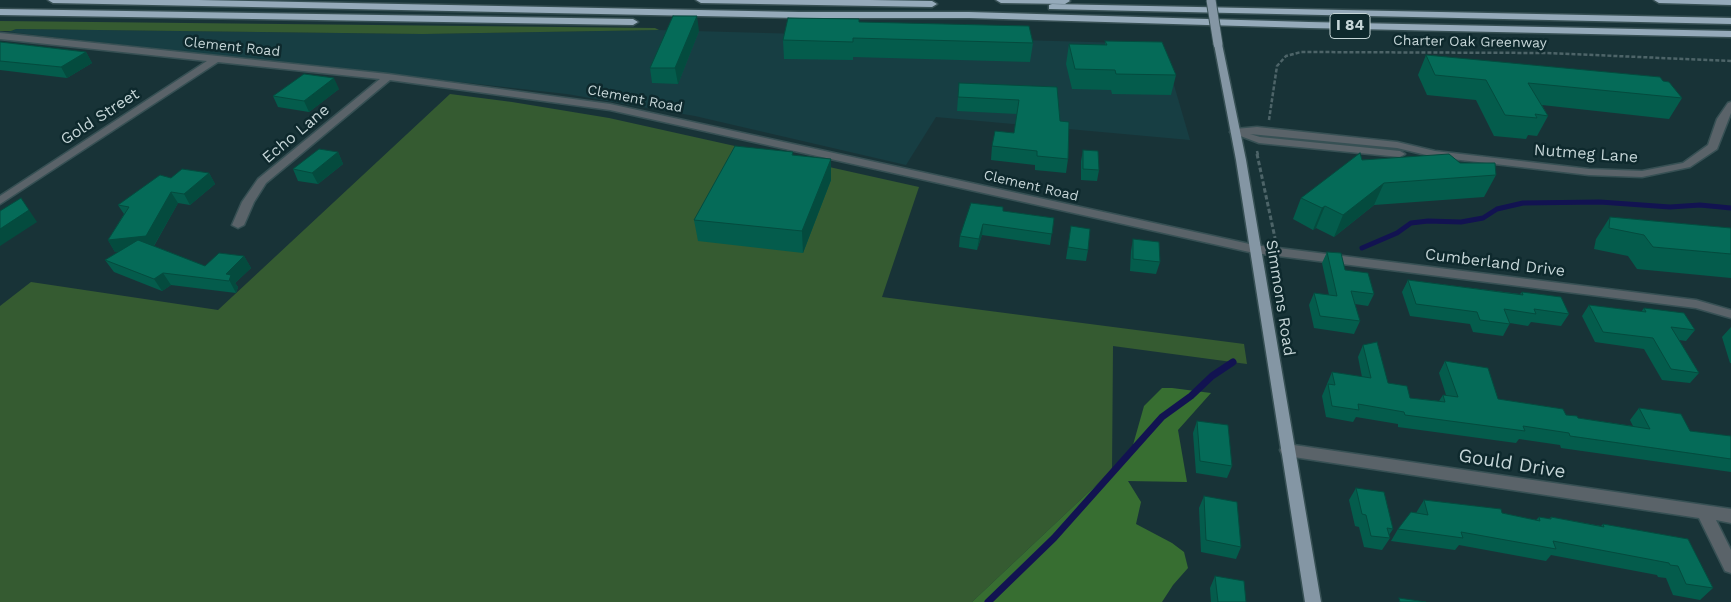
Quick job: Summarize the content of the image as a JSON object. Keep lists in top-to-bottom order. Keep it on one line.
{"streets":{"highway":["I 84"],"main road":["Simmons Road"],"street":["Clement Road","Gold Street","Echo Lane","Nutmeg Lane","Cumberland Drive","Gould Drive"],"path":["Charter Oak Greenway"]},"crossings":[["Clement Road","Gold Street"],["Clement Road","Echo Lane"],["Clement Road","Cumberland Drive"],["Clement Road","Simmons Road"],["Nutmeg Lane","Simmons Road"],["Cumberland Drive","Simmons Road"],["Simmons Road","Gould Drive"]]}
